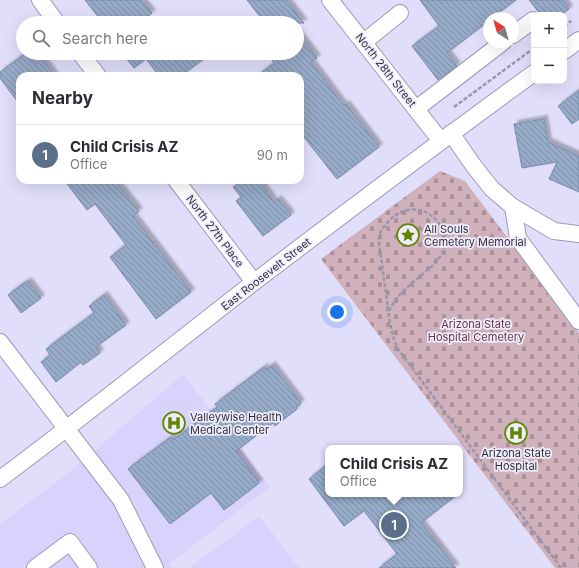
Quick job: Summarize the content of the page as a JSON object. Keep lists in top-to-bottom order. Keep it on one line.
{"streets":{"street":["North 28th Street","North 27th Place","East Roosevelt Street"]},"crossings":[["North 28th Street","East Roosevelt Street"],["North 27th Place","East Roosevelt Street"]],"parks":["Arizona State Hospital Cemetery"],"places":{"place":["All Souls Cemetery Memorial"],"hospital":["Valleywise Health Medical Center","Arizona State Hospital"]},"north":"top left","page":{"map_buttons":["+","−"],"search":"Search here","heading":"Nearby","list":[{"mark":"1","name":"Child Crisis AZ","note":"Office","value":"90 m"}],"popup":["Child Crisis AZ","Office"],"pins":"1"}}
